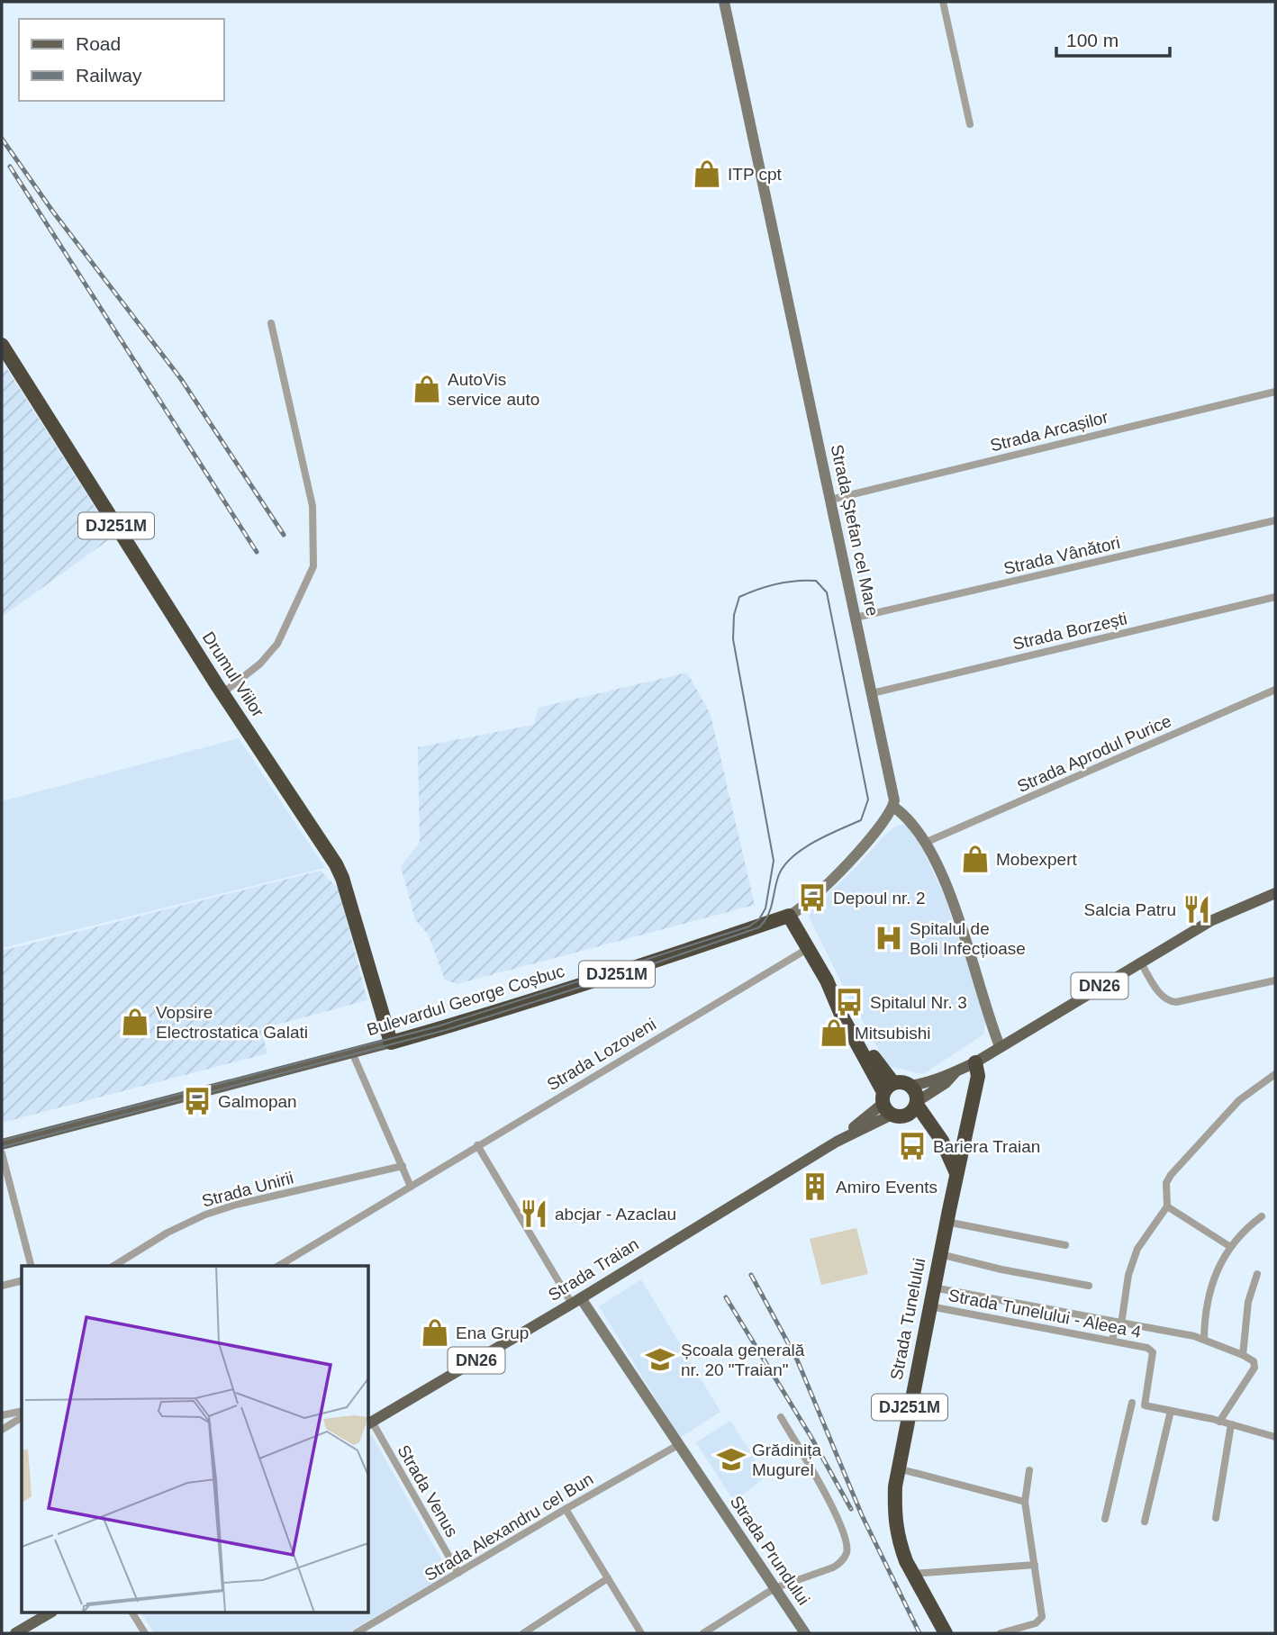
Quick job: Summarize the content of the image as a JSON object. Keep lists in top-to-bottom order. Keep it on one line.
{"streets":{"highway":["DJ251M","Drumul Viilor","DN26","Bulevardul George Coșbuc","Strada Tunelului"],"main road":["Strada Traian"],"street":["Strada Arcașilor","Strada Ștefan cel Mare","Strada Vânători","Strada Borzești","Strada Aprodul Purice","Strada Lozoveni","Strada Unirii","Strada Tunelului - Aleea 4","Strada Venus","Strada Alexandru cel Bun","Strada Prundului"]},"crossings":[["Strada Arcașilor","Strada Ștefan cel Mare"],["DJ251M","DN26"],["DJ251M","Strada Tunelului"],["Strada Ștefan cel Mare","Strada Vânători"],["Strada Ștefan cel Mare","Strada Borzești"],["Strada Ștefan cel Mare","Bulevardul George Coșbuc"],["Drumul Viilor","Bulevardul George Coșbuc"],["DN26","Strada Traian"],["Strada Lozoveni","Strada Prundului"],["Strada Traian","Strada Venus"],["Strada Traian","Strada Prundului"],["Strada Tunelului - Aleea 4","Strada Tunelului"],["Strada Venus","Strada Alexandru cel Bun"],["Strada Alexandru cel Bun","Strada Prundului"]],"places":{"shop":["ITP cpt","AutoVis service auto","Mobexpert","Vopsire Electrostatica Galati","Mitsubishi","Ena Grup"],"bus stop":["Depoul nr. 2","Spitalul Nr. 3","Galmopan","Bariera Traian"],"restaurant":["Salcia Patru","abcjar - Azaclau"],"hospital":["Spitalul de Boli Infecțioase"],"building":["Amiro Events"],"school or university":["Școala generală nr. 20 \"Traian\"","Grădinița Mugurel"]},"legend":["Road","Railway"],"scale_bar":"100 m"}
